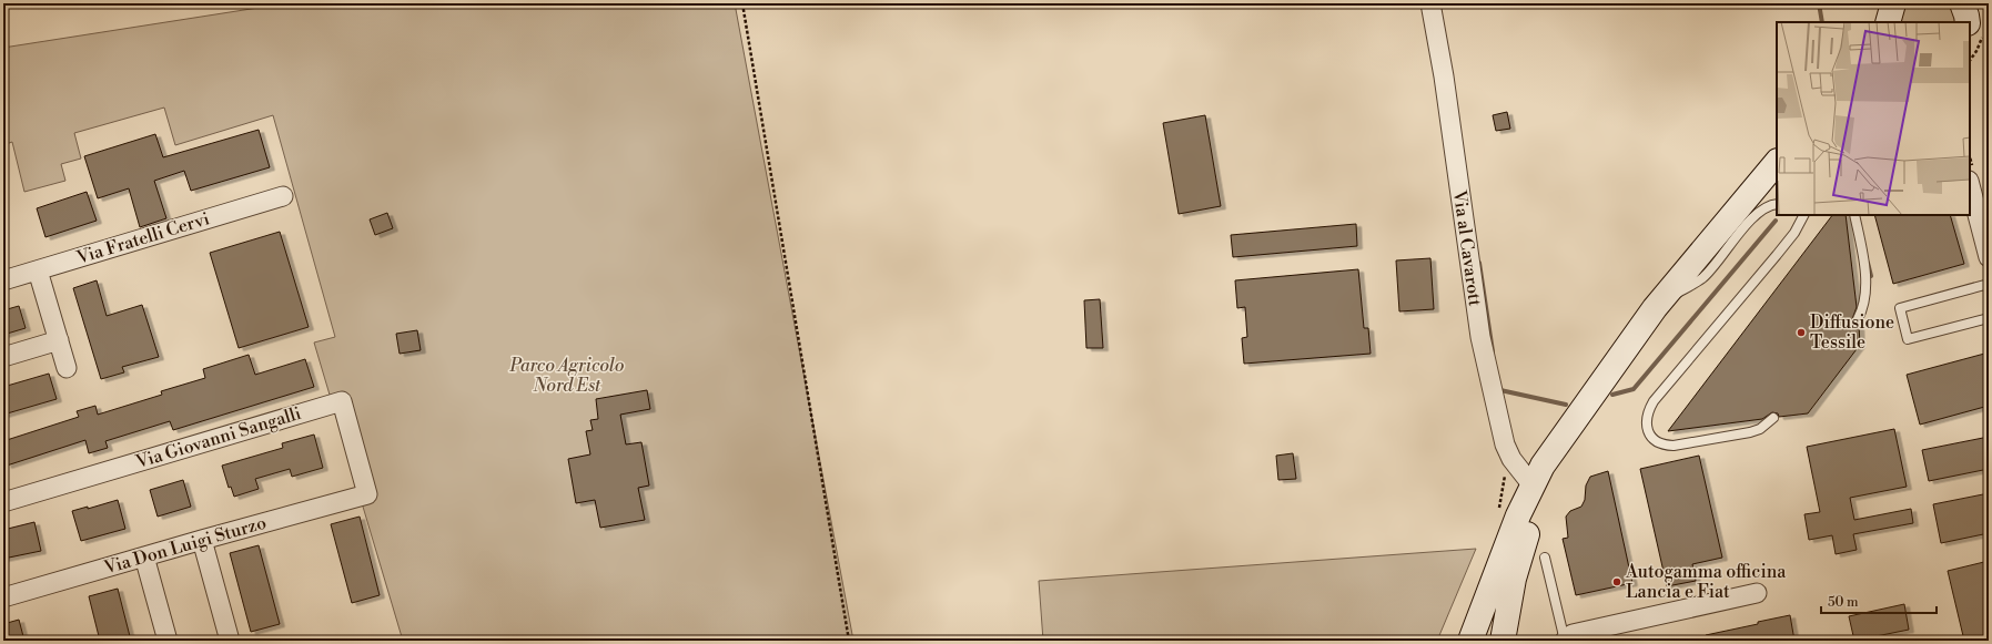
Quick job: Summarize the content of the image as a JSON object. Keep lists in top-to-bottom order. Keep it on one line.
{"streets":{"street":["Via Fratelli Cervi","Via al Cavarott","Via Giovanni Sangalli","Via Don Luigi Sturzo"]},"crossings":[["Via Giovanni Sangalli","Via Don Luigi Sturzo"]],"parks":["Parco Agricolo Nord Est"],"places":["Diffusione Tessile","Autogamma officina Lancia e Fiat"],"scale_bar":"50 m"}
